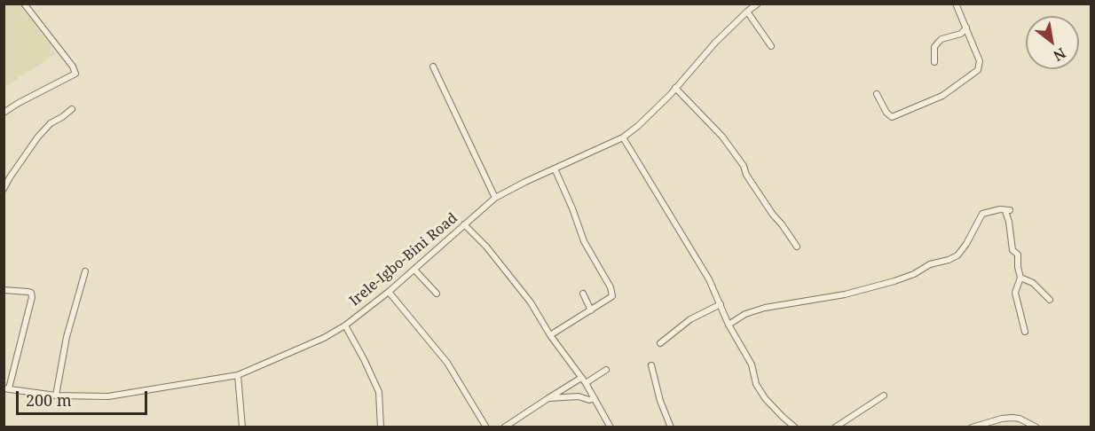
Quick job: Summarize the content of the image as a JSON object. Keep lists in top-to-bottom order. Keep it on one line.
{"streets":{"street":["Irele-Igbo-Bini Road"]},"scale_bar":"200 m","north":"bottom right"}
